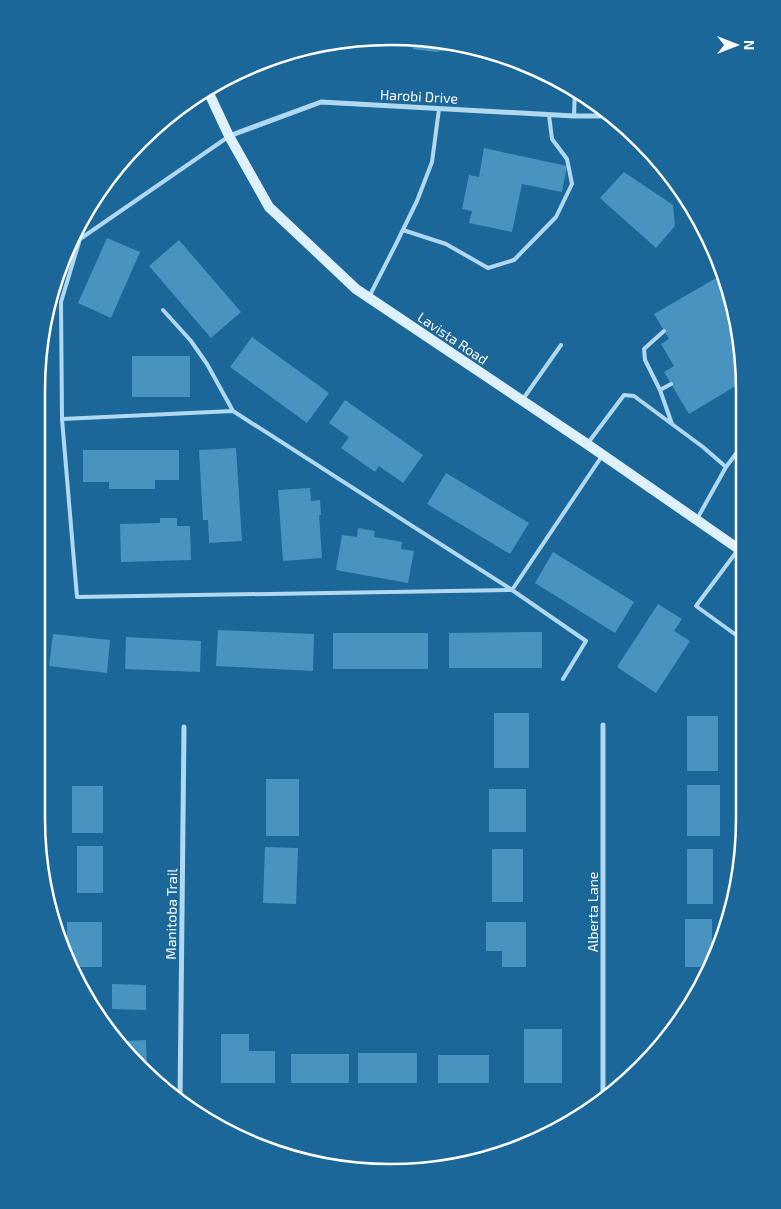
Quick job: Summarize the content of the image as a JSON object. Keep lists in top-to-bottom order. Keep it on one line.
{"streets":{"main road":["Lavista Road"],"street":["Harobi Drive","Alberta Lane","Manitoba Trail"]},"crossings":[["Harobi Drive","Lavista Road"]],"north":"right"}
